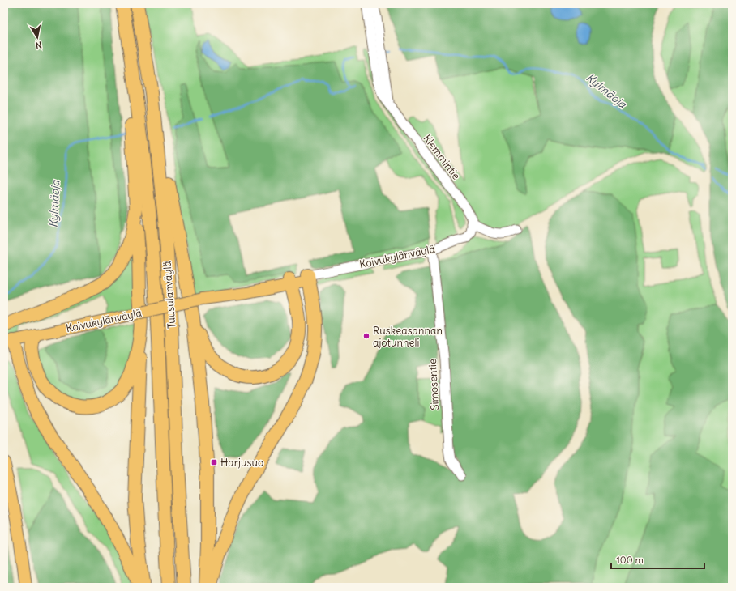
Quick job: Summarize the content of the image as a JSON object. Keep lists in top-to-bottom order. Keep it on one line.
{"streets":{"highway":["Tuusulanväylä"],"main road":["Koivukylänväylä"],"street":["Klemmintie","Simosentie"]},"crossings":[["Klemmintie","Koivukylänväylä"],["Koivukylänväylä","Simosentie"]],"water":["Kylmäoja"],"places":{"other":["Ruskeasannan ajotunneli"],"transit":["Harjusuo"]},"scale_bar":"100 m","north":"bottom"}
